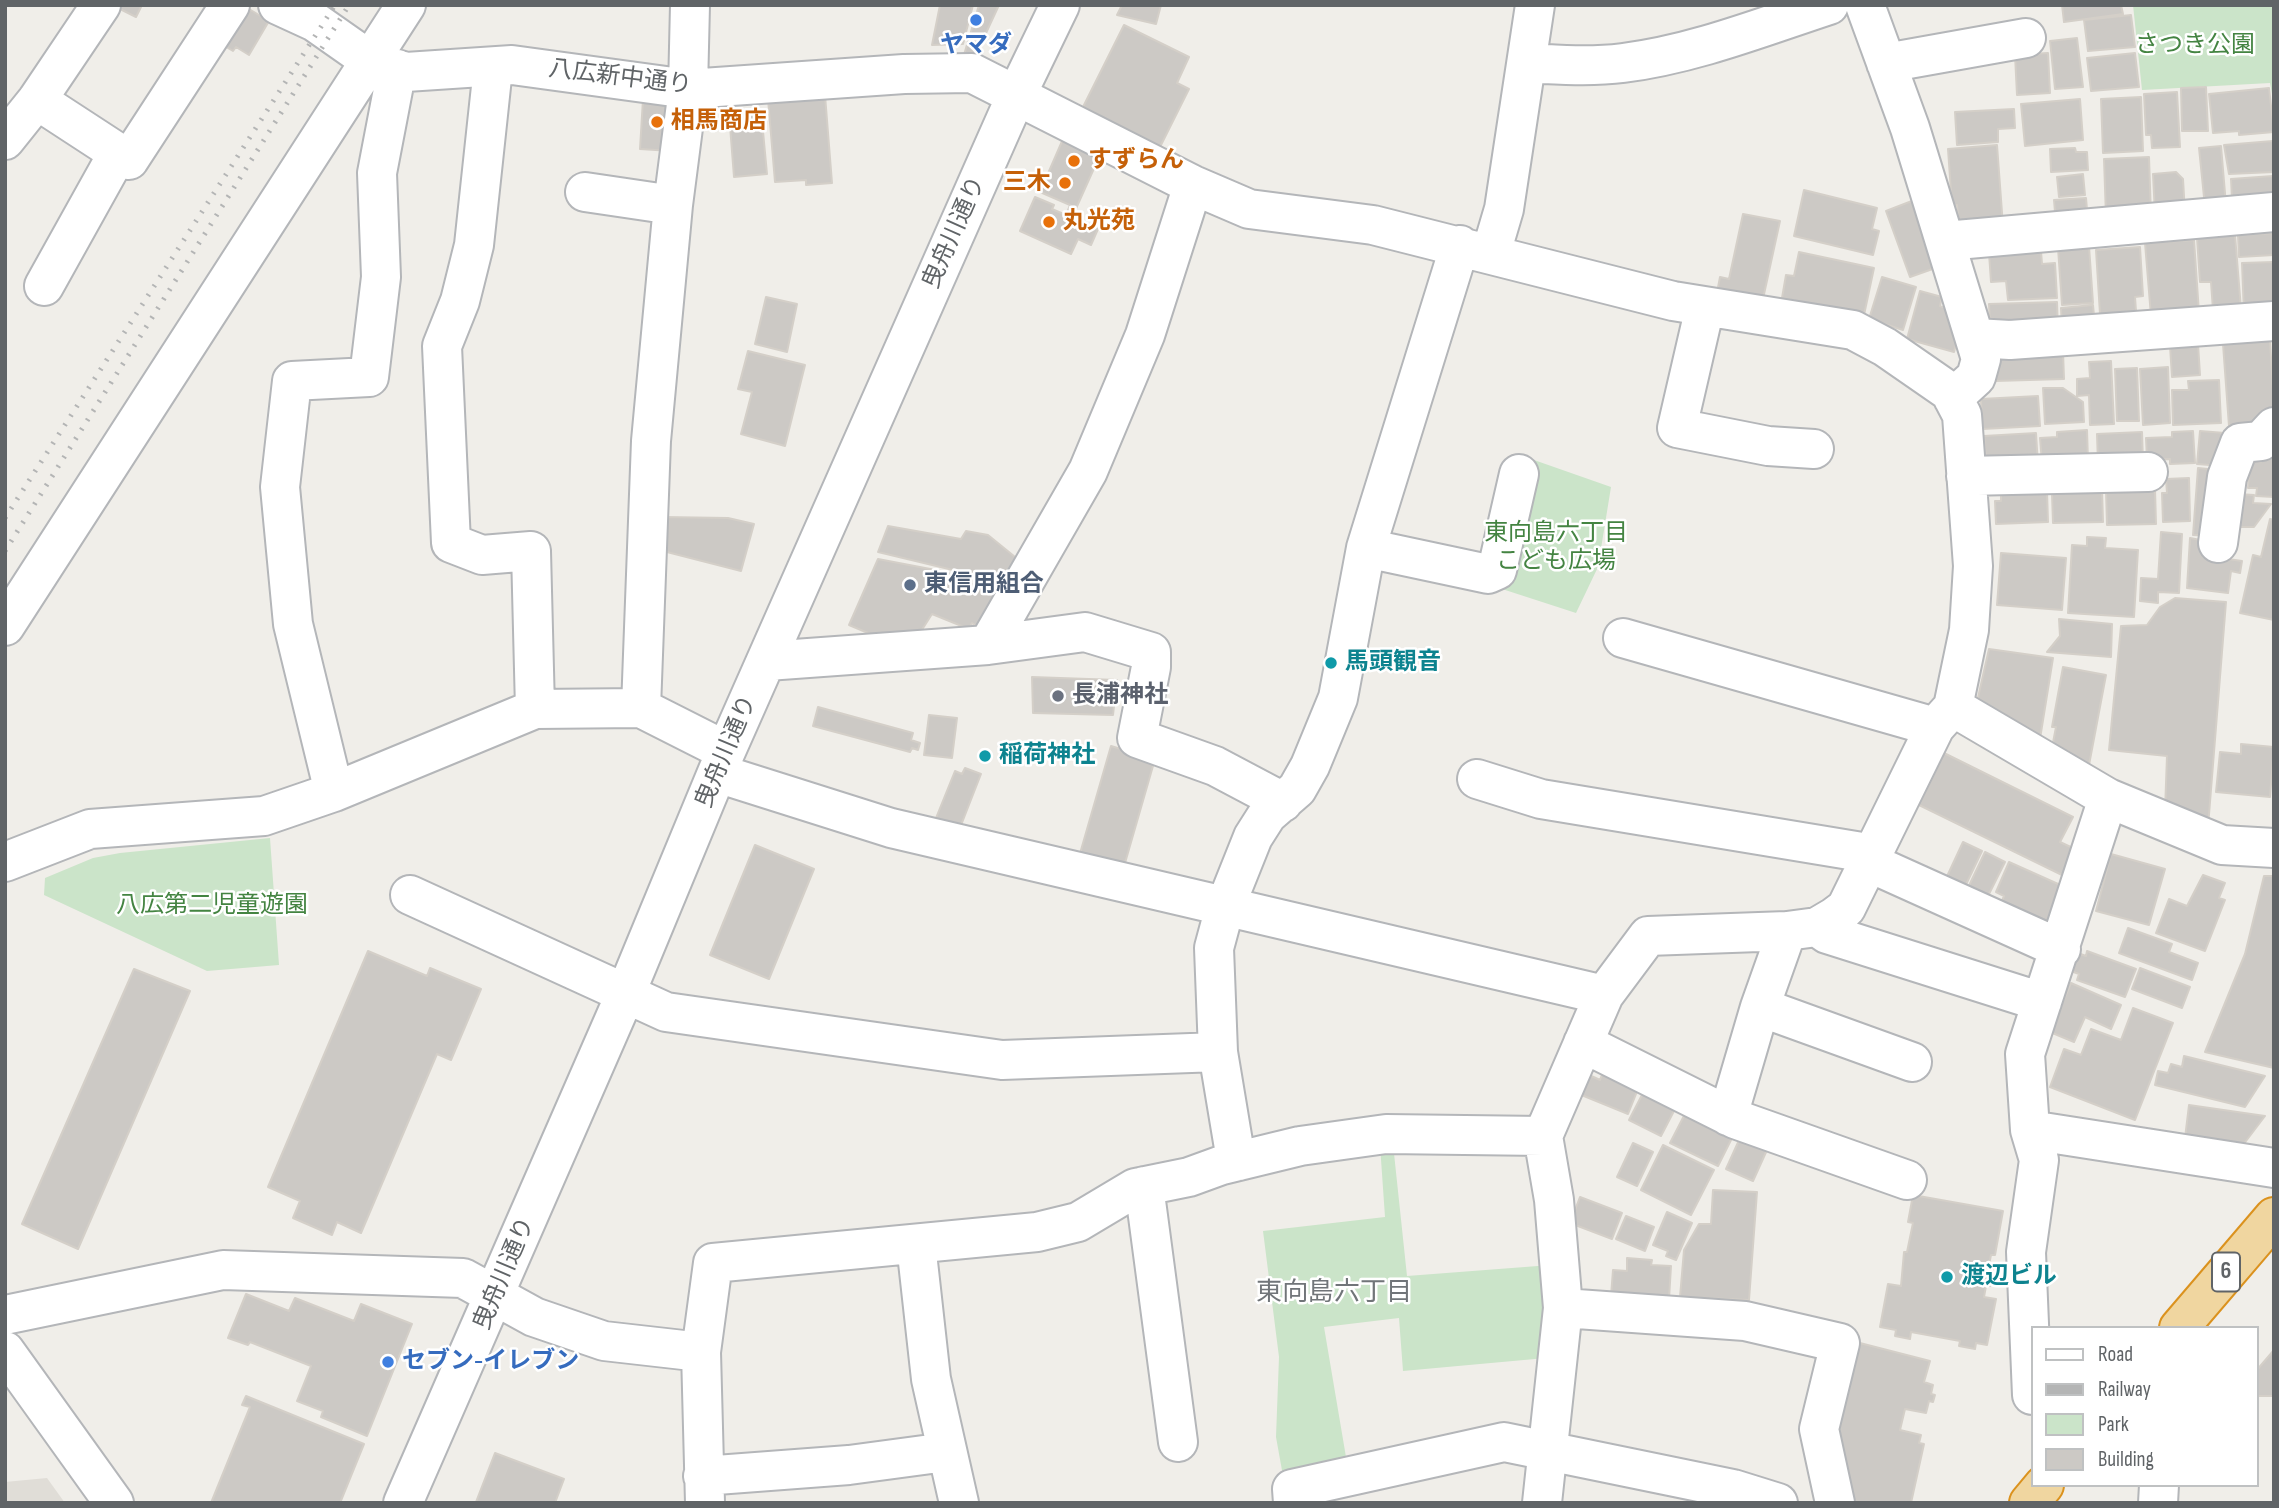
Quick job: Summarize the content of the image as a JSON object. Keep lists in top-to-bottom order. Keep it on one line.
{"streets":{"highway":["6"],"street":["八広新中通り","曳舟川通り"]},"crossings":[["八広新中通り","曳舟川通り"]],"districts":["東向島六丁目"],"parks":["さつき公園","東向島六丁目 こども広場","八広第二児童遊園"],"places":["ヤマダ","相馬商店","すずらん","三木","丸光苑","東信用組合","馬頭観音","長浦神社","稲荷神社","渡辺ビル","セブン-イレブン"],"legend":["Road","Railway","Park","Building"]}
